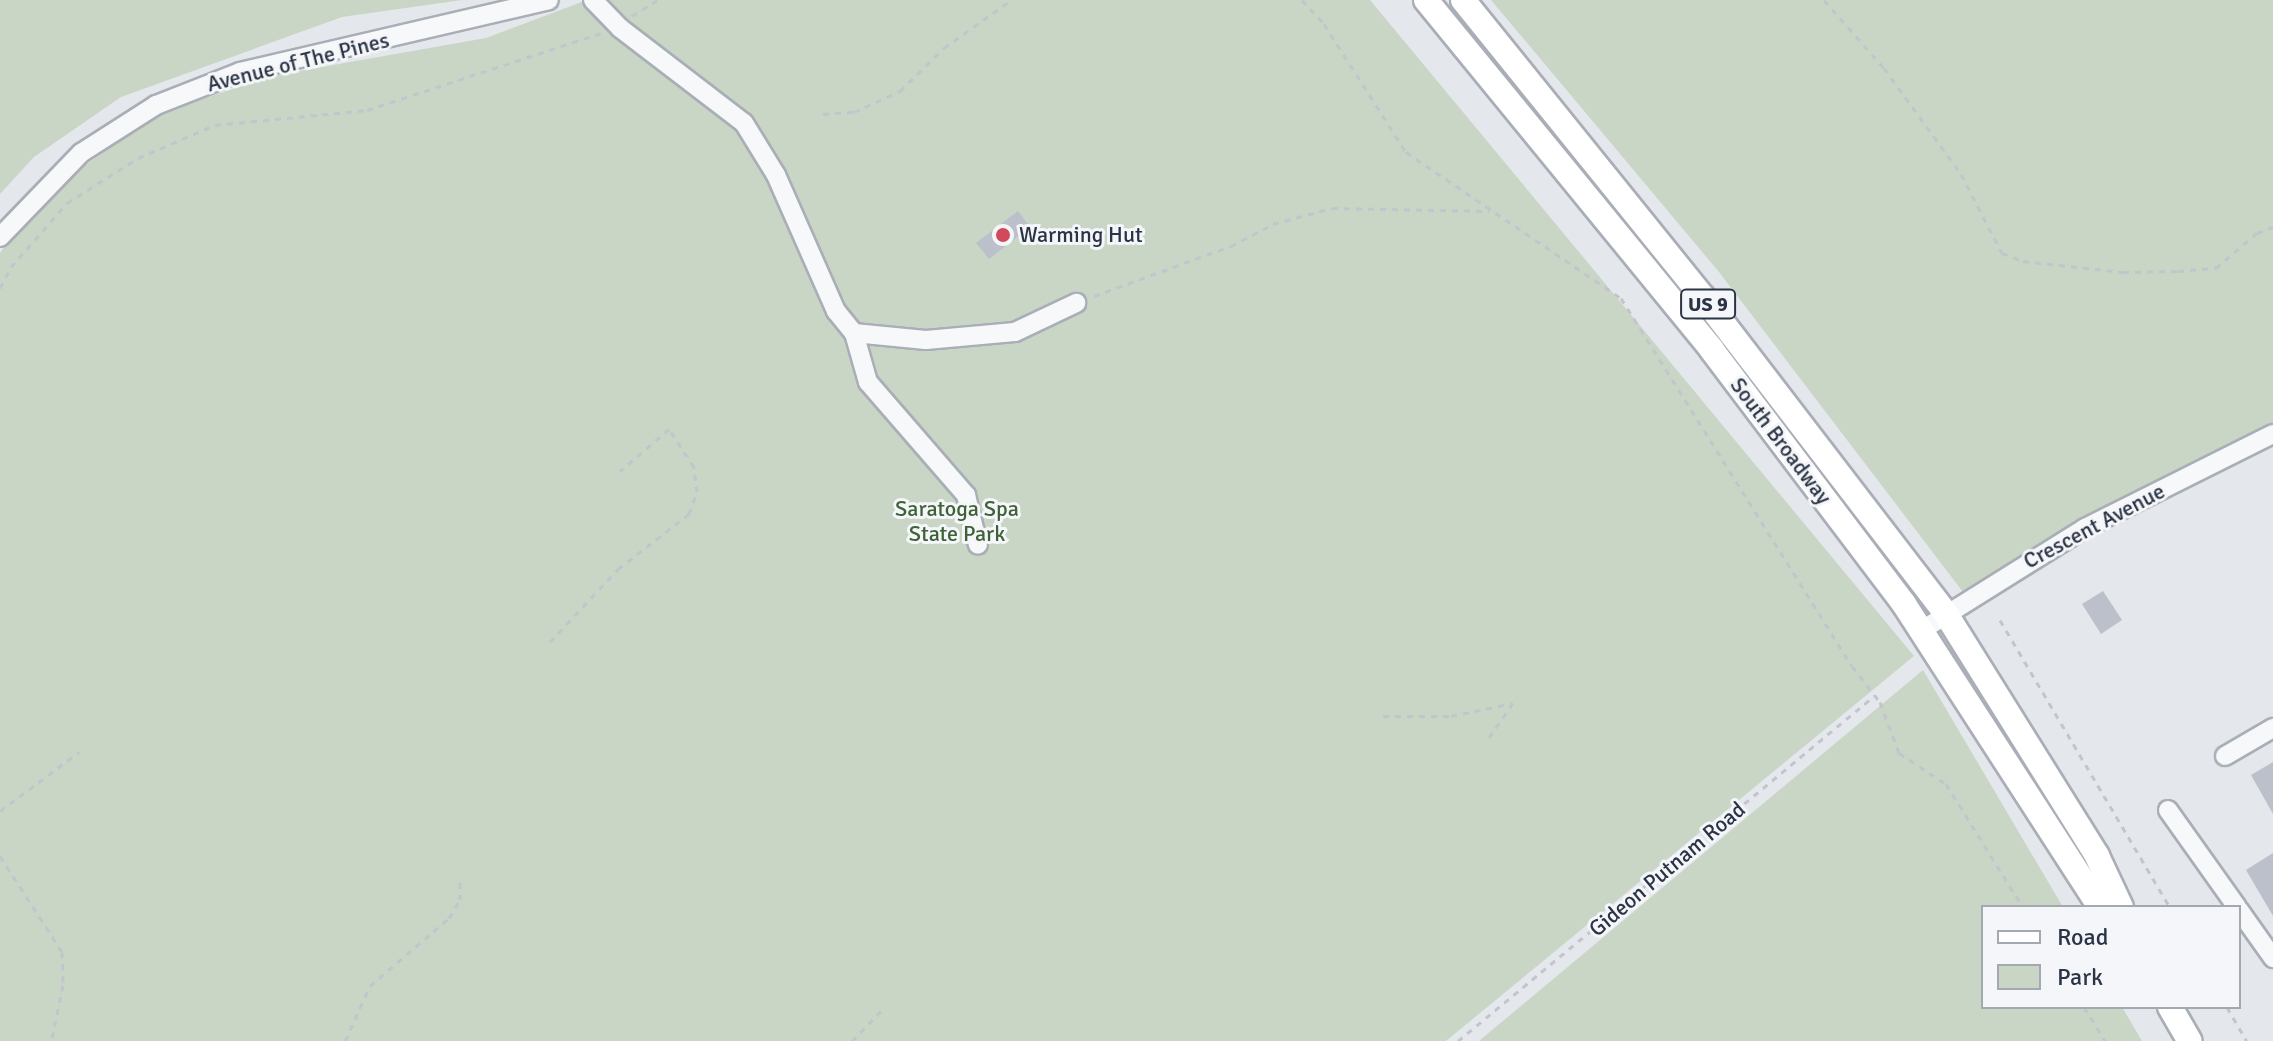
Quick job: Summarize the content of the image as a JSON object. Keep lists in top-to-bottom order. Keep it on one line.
{"streets":{"main road":["US 9","South Broadway"],"street":["Avenue of The Pines","Crescent Avenue"],"path":["Gideon Putnam Road"]},"crossings":[["South Broadway","Crescent Avenue"]],"parks":["Saratoga Spa State Park"],"places":["Warming Hut"],"legend":["Road","Park"]}
